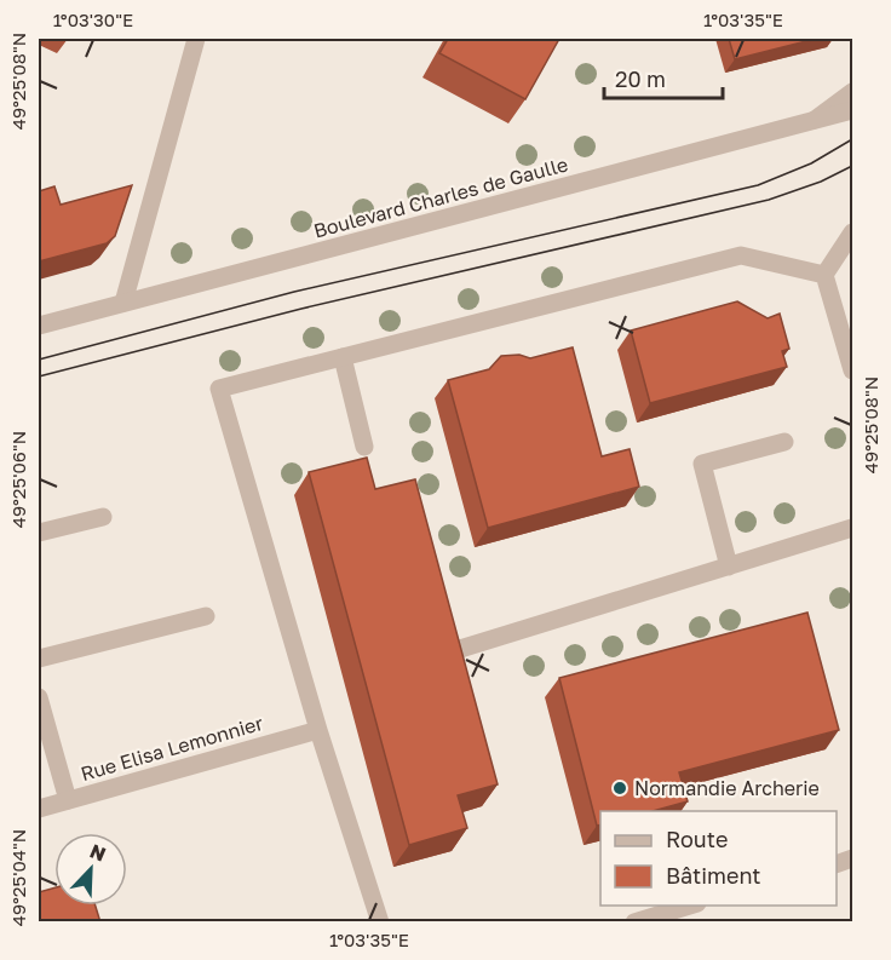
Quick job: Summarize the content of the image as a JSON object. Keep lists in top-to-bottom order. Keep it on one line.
{"streets":{"street":["Boulevard Charles de Gaulle","Rue Elisa Lemonnier"]},"places":["Normandie Archerie"],"legend":["Route","Bâtiment"],"scale_bar":"20 m","north":"top right","coordinates":["1°03'30\"E","1°03'35\"E","49°25'08\"N","49°25'06\"N","49°25'04\"N"]}
